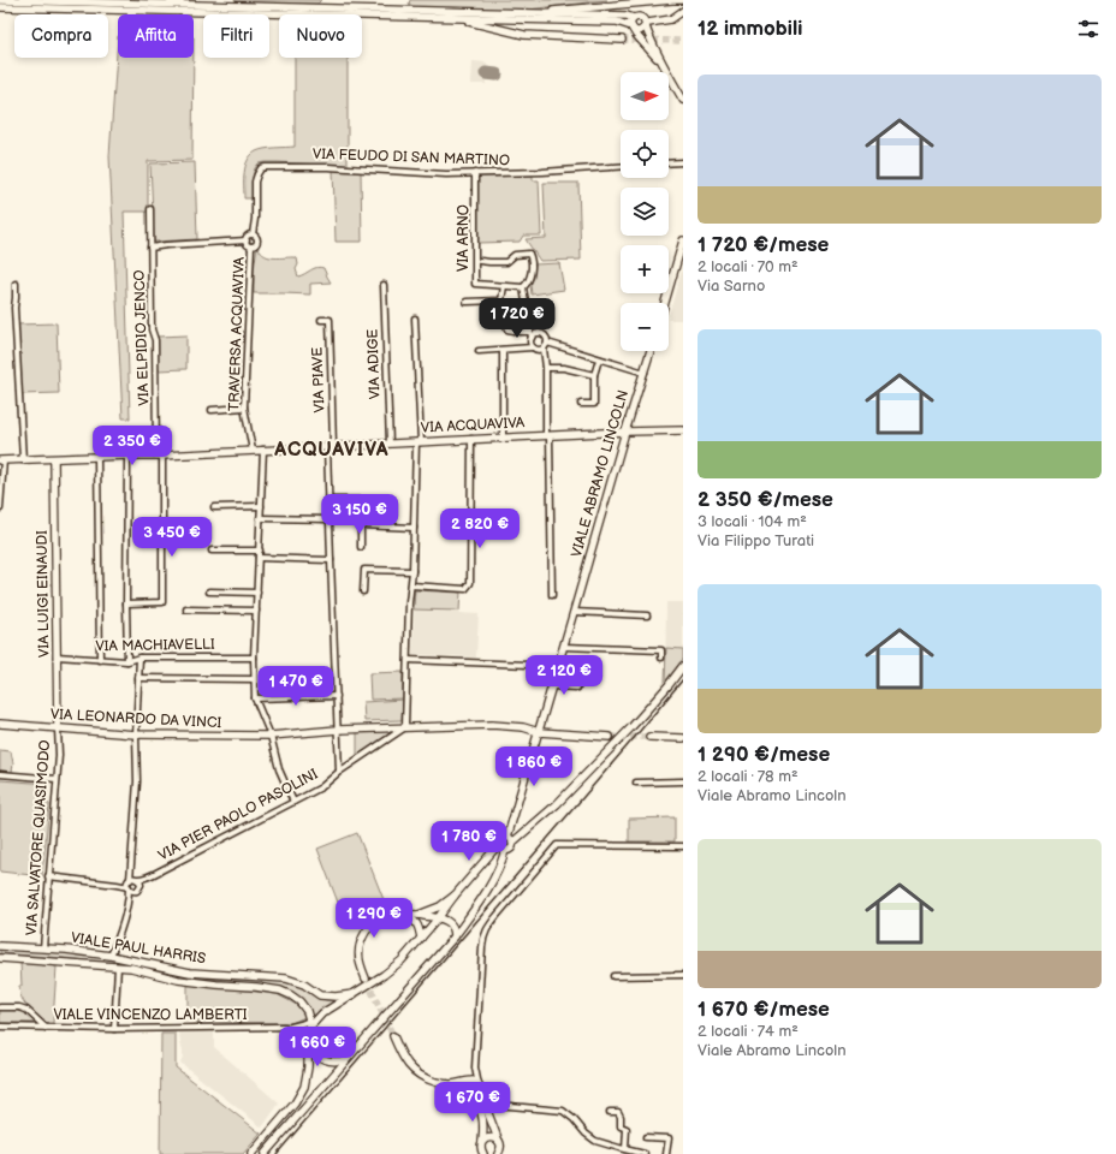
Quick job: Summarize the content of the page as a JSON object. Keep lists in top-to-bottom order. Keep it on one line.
{"streets":{"street":["VIA FEUDO DI SAN MARTINO","VIA ARNO","TRAVERSA ACQUAVIVA","VIA ELPIDIO JENCO","VIA ADIGE","VIA PIAVE","VIA ACQUAVIVA","VIALE ABRAMO LINCOLN","VIA LUIGI EINAUDI","VIA MACHIAVELLI","VIA LEONARDO DA VINCI","VIA PIER PAOLO PASOLINI","VIA SALVATORE QUASIMODO","VIALE PAUL HARRIS","VIALE VINCENZO LAMBERTI"]},"crossings":[["VIA FEUDO DI SAN MARTINO","VIA ARNO"],["VIA FEUDO DI SAN MARTINO","TRAVERSA ACQUAVIVA"],["VIA FEUDO DI SAN MARTINO","VIA ELPIDIO JENCO"],["TRAVERSA ACQUAVIVA","VIA ELPIDIO JENCO"],["TRAVERSA ACQUAVIVA","VIA ACQUAVIVA"],["VIA ELPIDIO JENCO","VIA ACQUAVIVA"],["VIA ADIGE","VIA ACQUAVIVA"],["VIA PIAVE","VIA ACQUAVIVA"],["VIA ACQUAVIVA","VIALE ABRAMO LINCOLN"],["VIA ACQUAVIVA","VIA LUIGI EINAUDI"],["VIALE ABRAMO LINCOLN","VIA LEONARDO DA VINCI"],["VIA LUIGI EINAUDI","VIA MACHIAVELLI"],["VIA LUIGI EINAUDI","VIA LEONARDO DA VINCI"],["VIA LUIGI EINAUDI","VIA SALVATORE QUASIMODO"],["VIA LEONARDO DA VINCI","VIA PIER PAOLO PASOLINI"],["VIA LEONARDO DA VINCI","VIA SALVATORE QUASIMODO"],["VIA PIER PAOLO PASOLINI","VIALE PAUL HARRIS"],["VIA SALVATORE QUASIMODO","VIALE PAUL HARRIS"],["VIALE PAUL HARRIS","VIALE VINCENZO LAMBERTI"]],"districts":["ACQUAVIVA"],"north":"right","page":{"heading":"12 immobili","chip":["Compra","Affitta","Filtri","Nuovo"],"list":[{"name":"1 720 €/mese","note":"2 locali · 70 m² · Via Sarno"},{"name":"2 350 €/mese","note":"3 locali · 104 m² · Via Filippo Turati"},{"name":"1 290 €/mese","note":"2 locali · 78 m² · Viale Abramo Lincoln"},{"name":"1 670 €/mese","note":"2 locali · 74 m² · Viale Abramo Lincoln"}],"map_buttons":["+","−"],"price":["1 720 €","2 350 €","3 150 €","2 820 €","3 450 €","2 120 €","1 470 €","1 860 €","1 780 €","1 290 €","1 660 €","1 670 €"]}}
